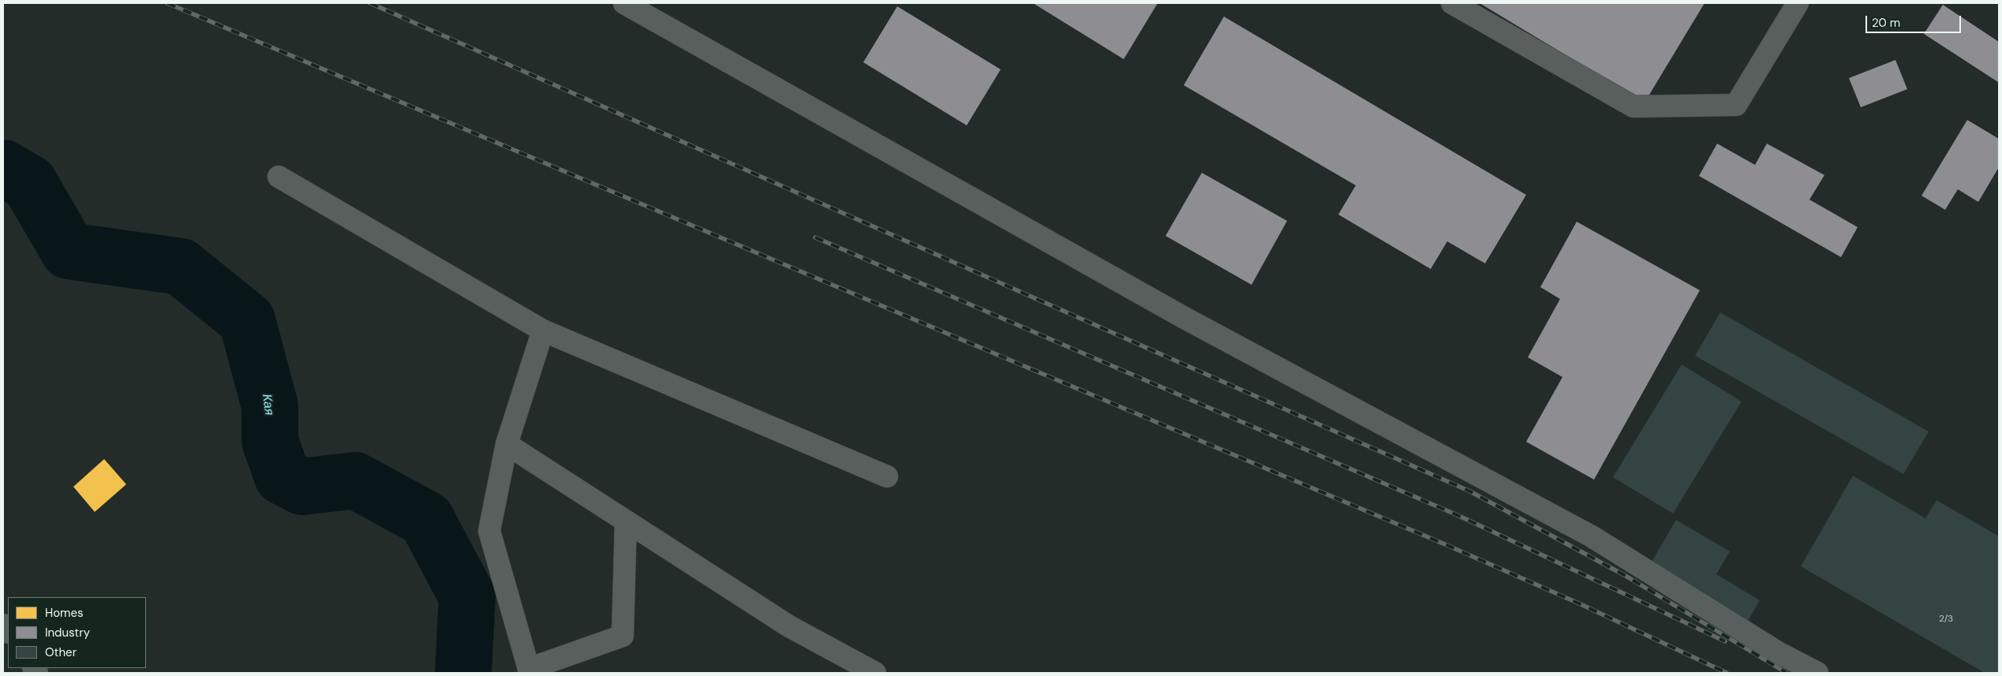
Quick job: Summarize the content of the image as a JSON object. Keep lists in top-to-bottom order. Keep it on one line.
{"water":["Кая"],"house_numbers":["2/3"],"legend":["Homes","Industry","Other"],"scale_bar":"20 m"}
